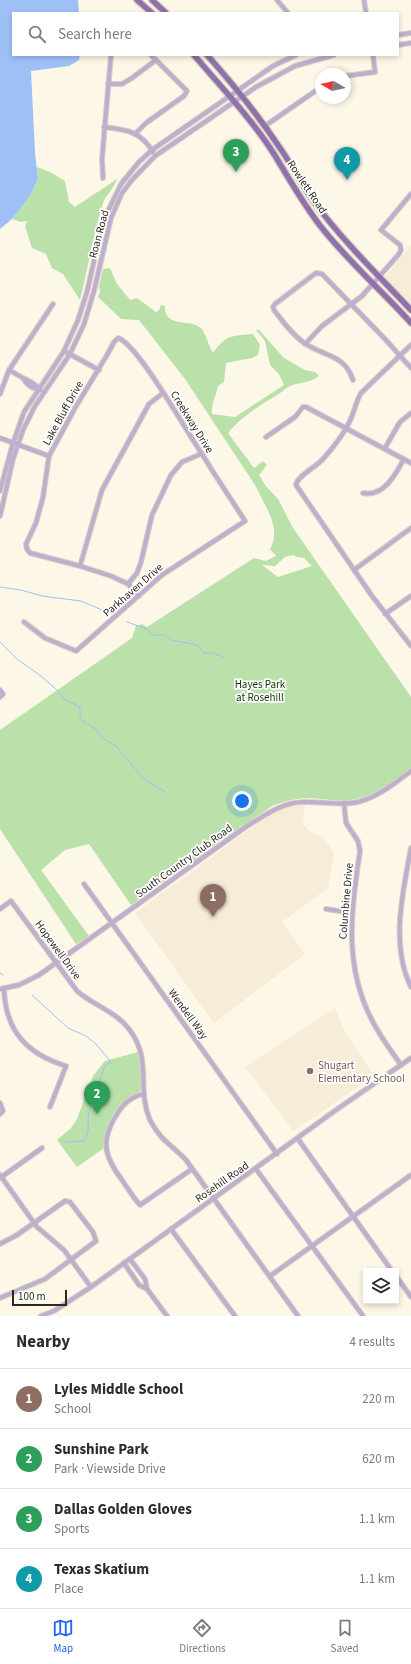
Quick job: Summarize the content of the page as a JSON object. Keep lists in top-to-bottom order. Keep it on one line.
{"streets":{"main road":["Rowlett Road"],"street":["Roan Road","Lake Bluff Drive","Creekway Drive","Parkhaven Drive","South Country Club Road","Columbine Drive","Hopewell Drive","Wendell Way","Rosehill Road"]},"crossings":[["Rowlett Road","Roan Road"],["Lake Bluff Drive","Creekway Drive"],["Creekway Drive","Parkhaven Drive"],["South Country Club Road","Columbine Drive"],["South Country Club Road","Hopewell Drive"],["South Country Club Road","Wendell Way"],["Columbine Drive","Rosehill Road"],["Hopewell Drive","Rosehill Road"],["Wendell Way","Rosehill Road"]],"parks":["Hayes Park at Rosehill"],"places":["Shugart Elementary School"],"scale_bar":"100 m","north":"left","page":{"search":"Search here","pins":["3","4","1","2"],"scale":"100 m","heading":["Nearby","4 results"],"list":[{"mark":"1","name":"Lyles Middle School","note":"School","value":"220 m"},{"mark":"2","name":"Sunshine Park","note":"Park · Viewside Drive","value":"620 m"},{"mark":"3","name":"Dallas Golden Gloves","note":"Sports","value":"1.1 km"},{"mark":"4","name":"Texas Skatium","note":"Place","value":"1.1 km"}],"nav":["Map","Directions","Saved"]}}
